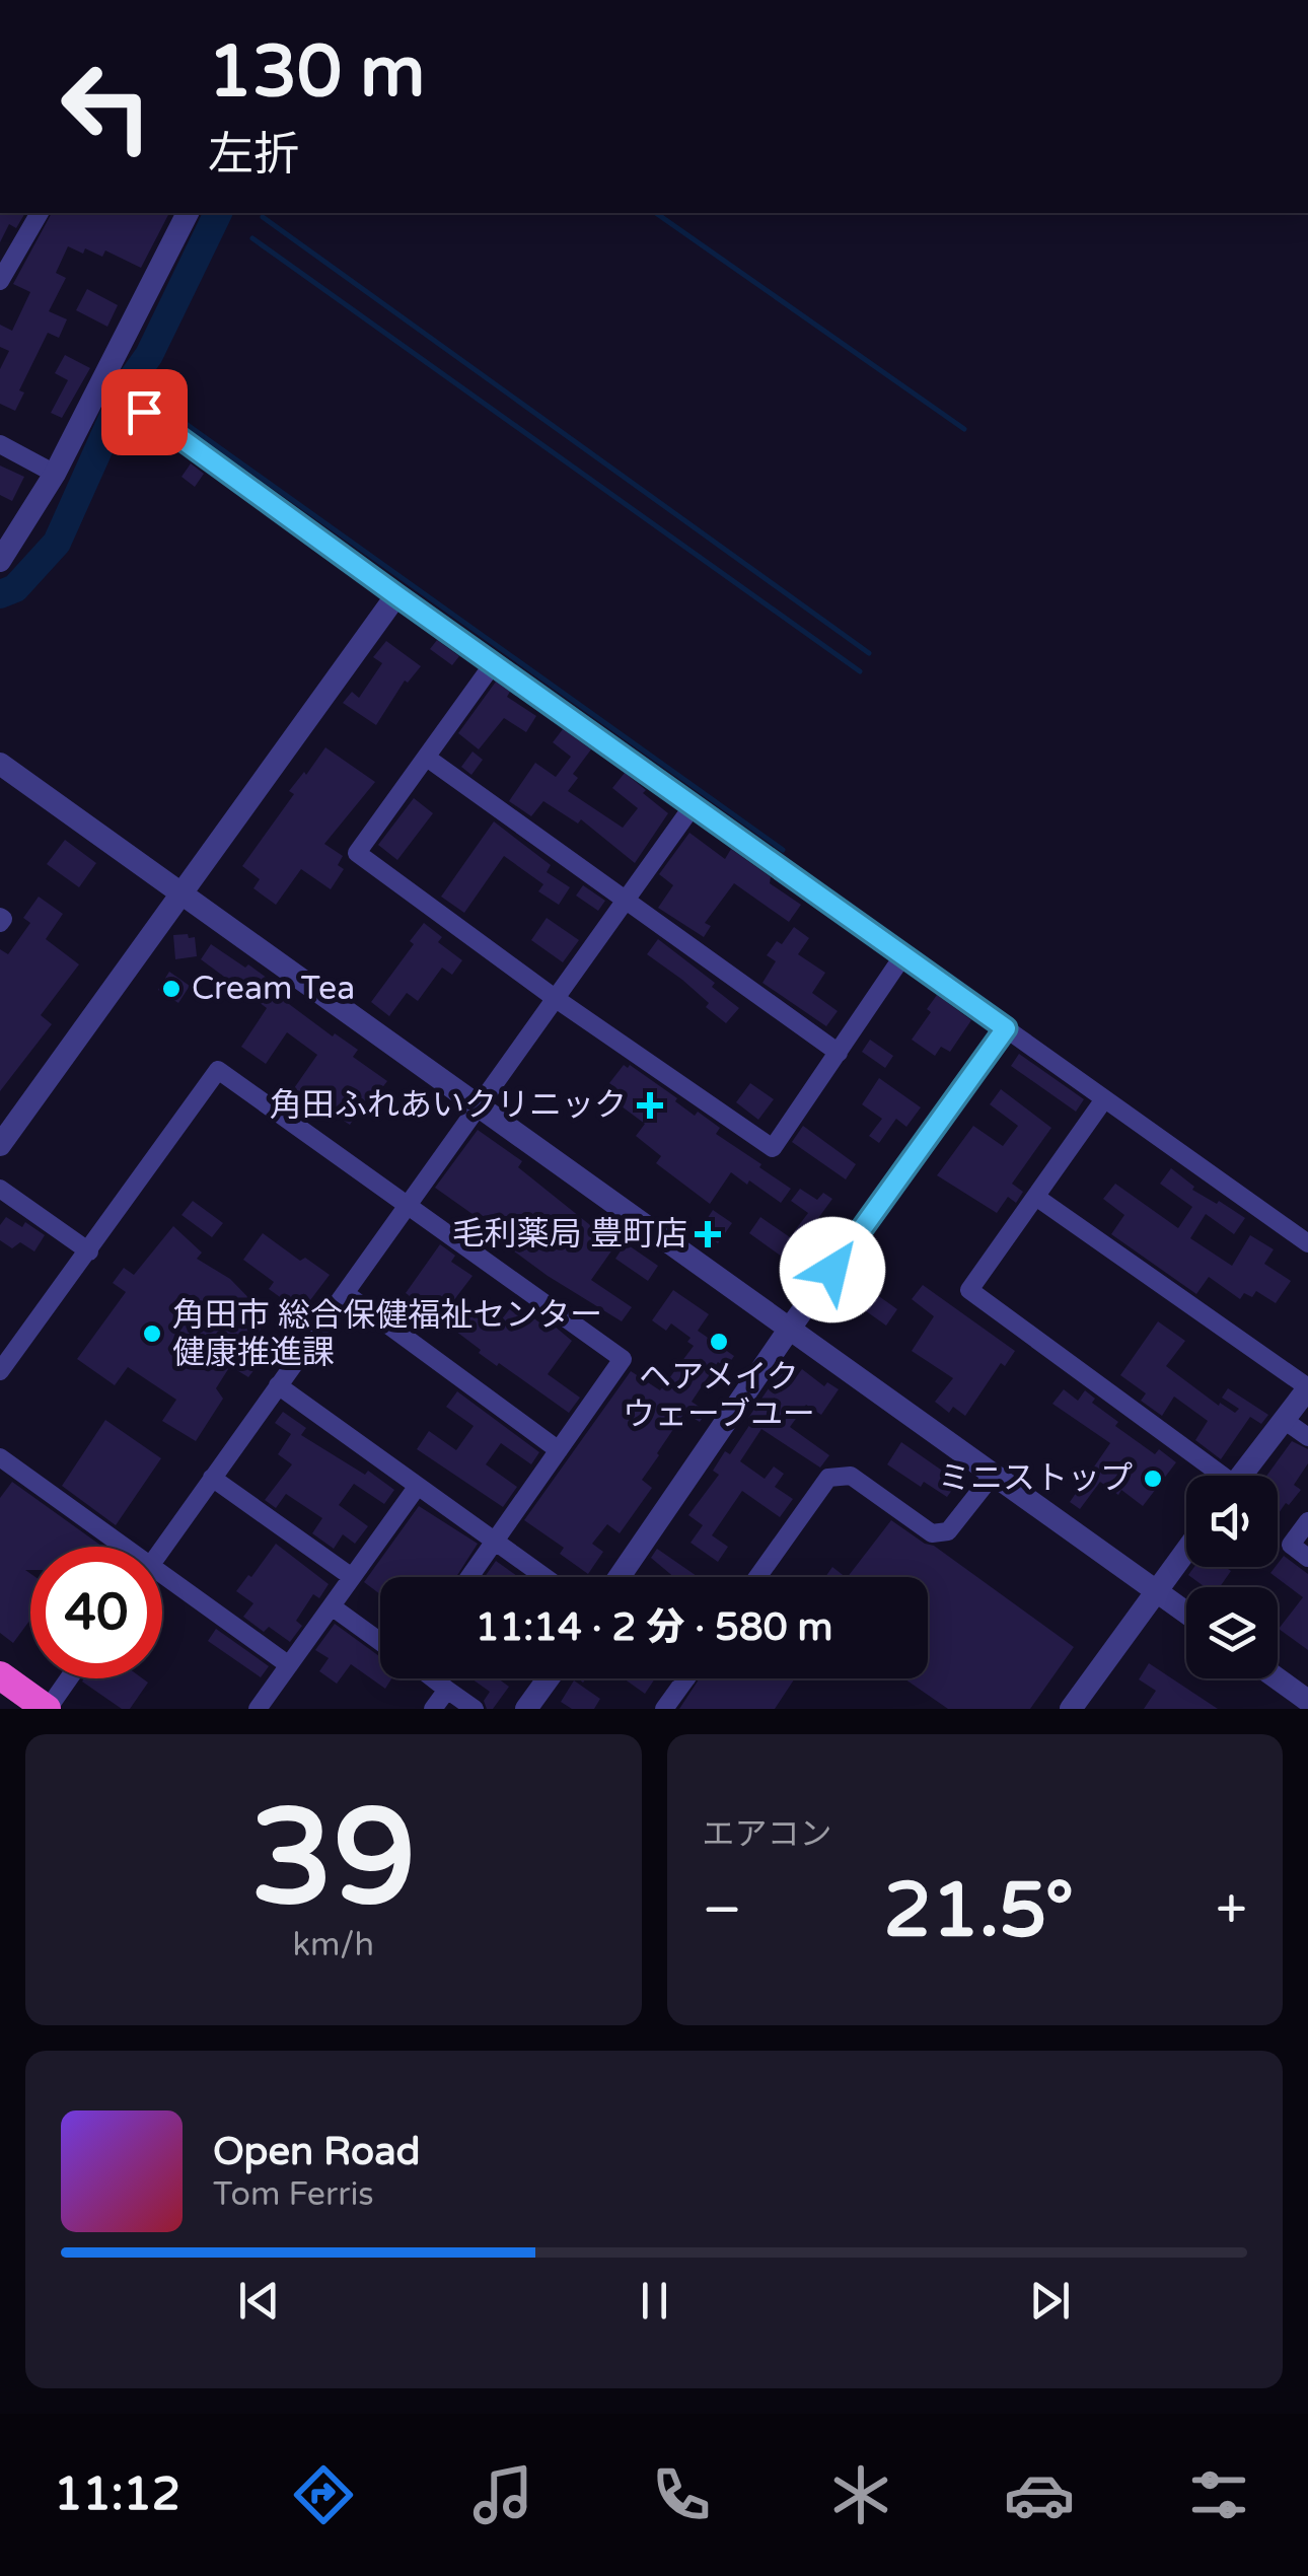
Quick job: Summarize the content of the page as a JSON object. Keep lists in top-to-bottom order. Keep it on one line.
{"places":{"other":["Cream Tea","角田市 総合保健福祉センター 健康推進課","ヘアメイク ウェーブユー","ミニストップ"],"health":["角田ふれあいクリニック","毛利薬局 豊町店"]},"page":{"turn":["130 m","左折"],"limit":"40","trip":"11:14 · 2 分 · 580 m","tile":[["39","km/h"],"エアコン"],"heat":["−","21.5°","+"],"song":["Open Road","Tom Ferris"],"tabs":"11:12"}}
